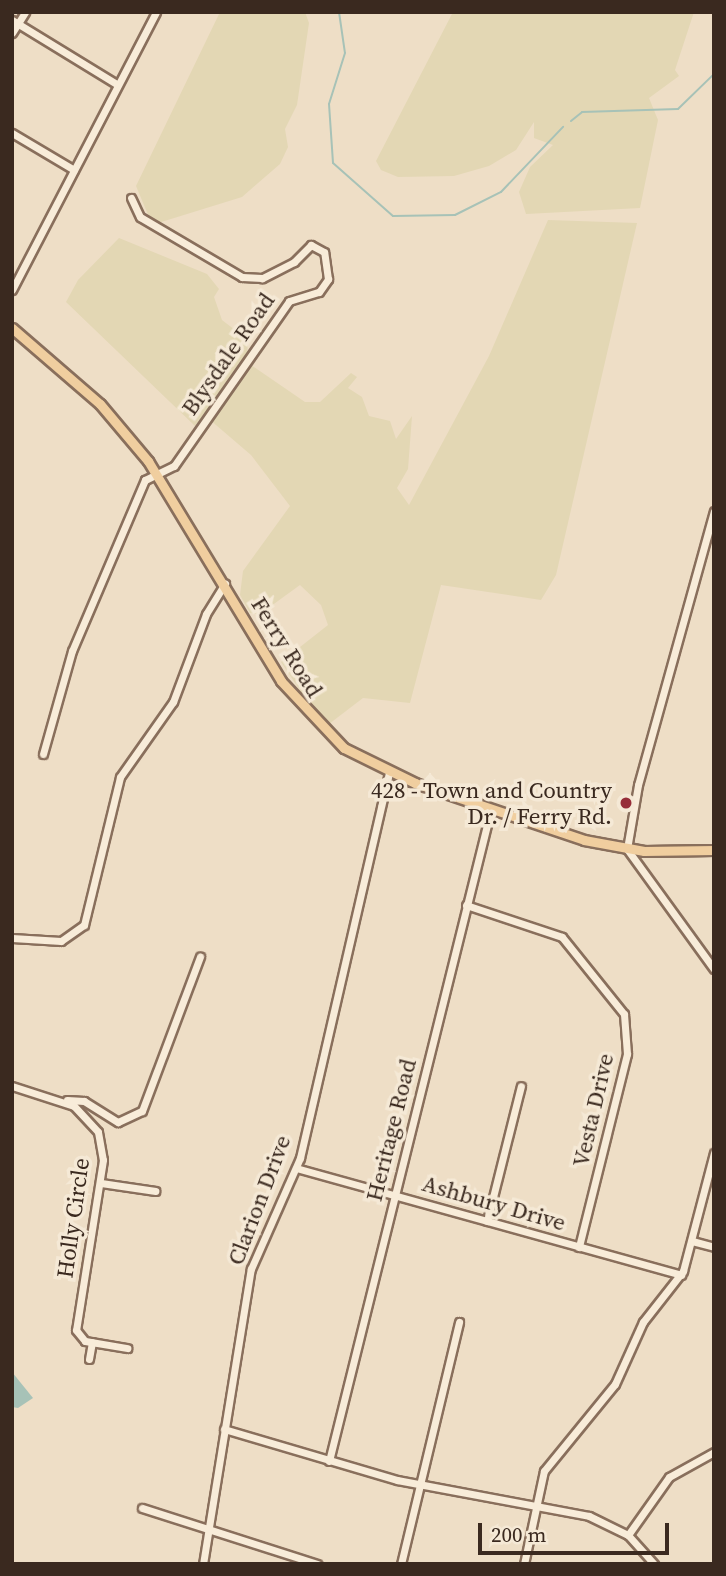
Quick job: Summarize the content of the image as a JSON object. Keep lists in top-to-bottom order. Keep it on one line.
{"streets":{"main road":["Ferry Road"],"street":["Blysdale Road","Vesta Drive","Heritage Road","Clarion Drive","Ashbury Drive","Holly Circle"]},"crossings":[["Blysdale Road","Ferry Road"],["Ferry Road","Heritage Road"],["Ferry Road","Clarion Drive"],["Vesta Drive","Heritage Road"],["Vesta Drive","Ashbury Drive"],["Heritage Road","Ashbury Drive"],["Clarion Drive","Ashbury Drive"]],"places":["428 - Town and Country Dr. / Ferry Rd."],"scale_bar":"200 m"}
